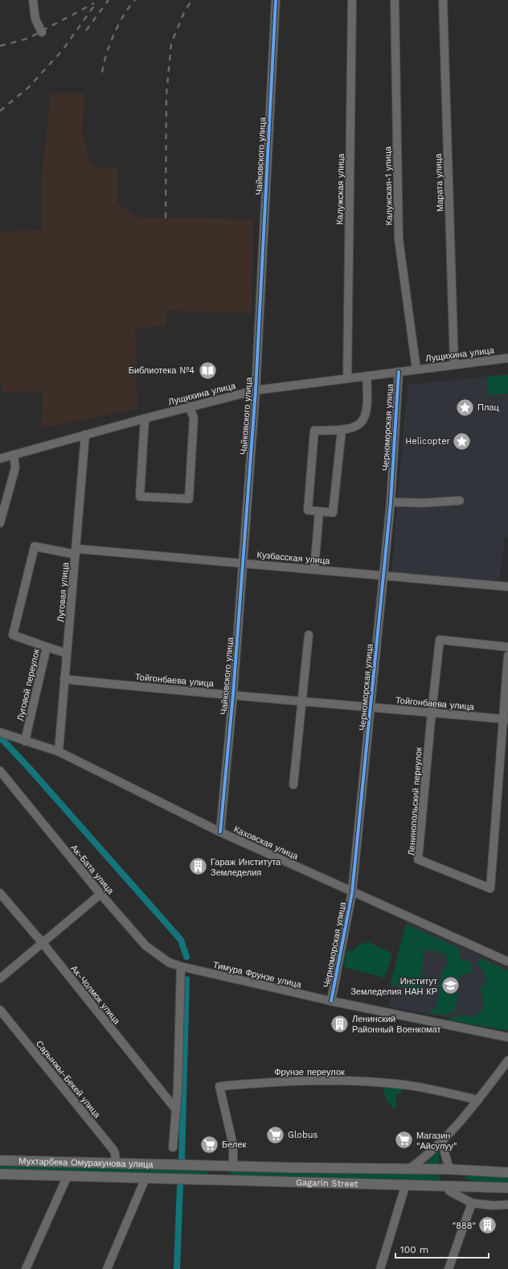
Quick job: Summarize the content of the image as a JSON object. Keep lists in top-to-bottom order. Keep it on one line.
{"streets":{"main road":["Мухтарбека Омуракунова улица","Gagarin Street"],"street":["Чайковского улица","Марата улица","Калужская-1 улица","Калужская улица","Лущихина улица","Черноморская улица","Кузбасская улица","Луговая улица","Тойгонбаева улица","Луговой переулок","Ленинопольский переулок","Каховская улица","Ак-Бата улица","Тимура Фрунзе улица","Ак-Чолмок улица","Фрунзе переулок","Сарынжы-Бекей улица"]},"crossings":[["Чайковского улица","Лущихина улица"],["Чайковского улица","Кузбасская улица"],["Чайковского улица","Тойгонбаева улица"],["Чайковского улица","Каховская улица"],["Марата улица","Лущихина улица"],["Калужская-1 улица","Лущихина улица"],["Калужская улица","Лущихина улица"],["Лущихина улица","Черноморская улица"],["Лущихина улица","Луговая улица"],["Черноморская улица","Кузбасская улица"],["Черноморская улица","Тойгонбаева улица"],["Черноморская улица","Каховская улица"],["Черноморская улица","Тимура Фрунзе улица"],["Кузбасская улица","Луговая улица"],["Кузбасская улица","Луговой переулок"],["Луговая улица","Тойгонбаева улица"],["Луговая улица","Луговой переулок"],["Луговая улица","Каховская улица"],["Тойгонбаева улица","Ленинопольский переулок"],["Луговой переулок","Каховская улица"],["Ак-Бата улица","Тимура Фрунзе улица"],["Фрунзе переулок","Gagarin Street"],["Сарынжы-Бекей улица","Мухтарбека Омуракунова улица"],["Мухтарбека Омуракунова улица","Gagarin Street"]],"places":{"library":["Библиотека №4"],"place":["Плац","Helicopter"],"building":["Гараж Института Земледелия","Ленинский Районный Военкомат","\"888\""],"school or university":["Институт Земледелия НАН КР"],"supermarket":["Globus","Магазин \"Айсулуу\"","Белек"]},"scale_bar":"100 m"}
